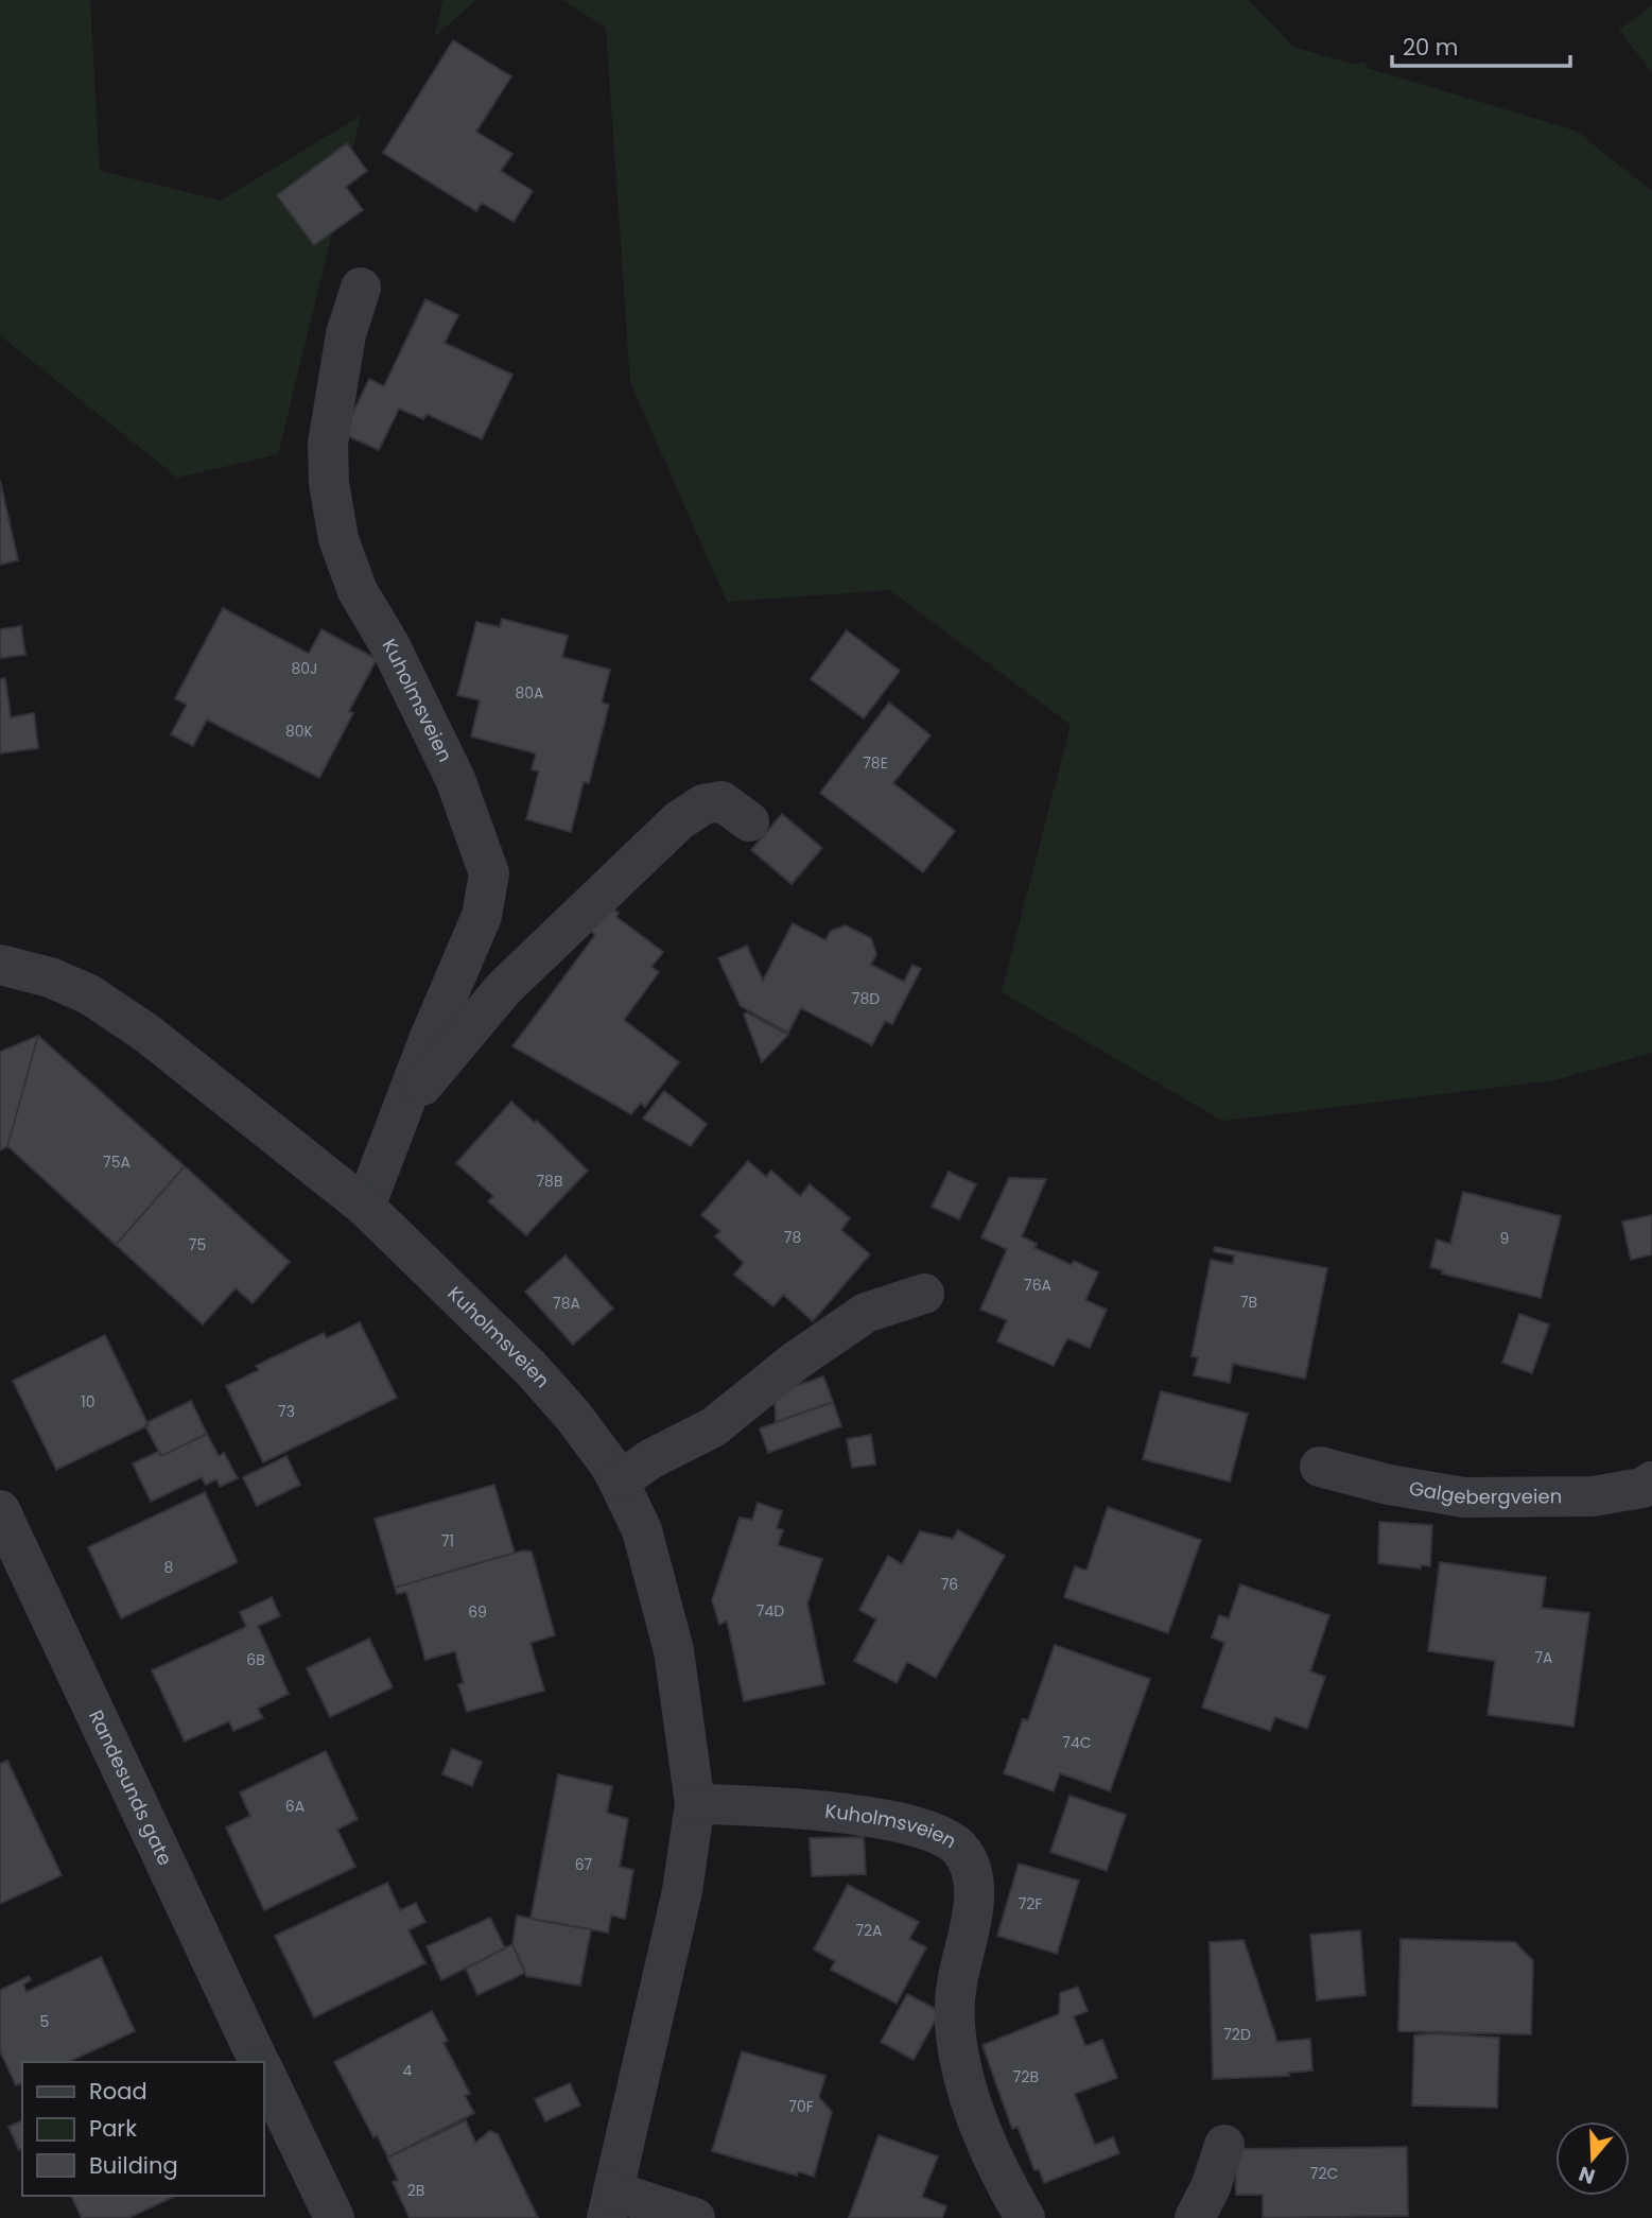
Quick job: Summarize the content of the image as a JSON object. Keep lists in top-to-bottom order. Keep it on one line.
{"streets":{"street":["Kuholmsveien","Galgebergveien","Randesunds gate"]},"house_numbers":["80J","80A","80K","78E","78D","75A","78B","78","9","75","76A","7B","78A","10","73","71","8","76","74D","69","7A","6B","74C","6A","67","72F","72A","5","72D","4","72B","70F","72C","2B"],"legend":["Road","Park","Building"],"scale_bar":"20 m","north":"bottom"}
